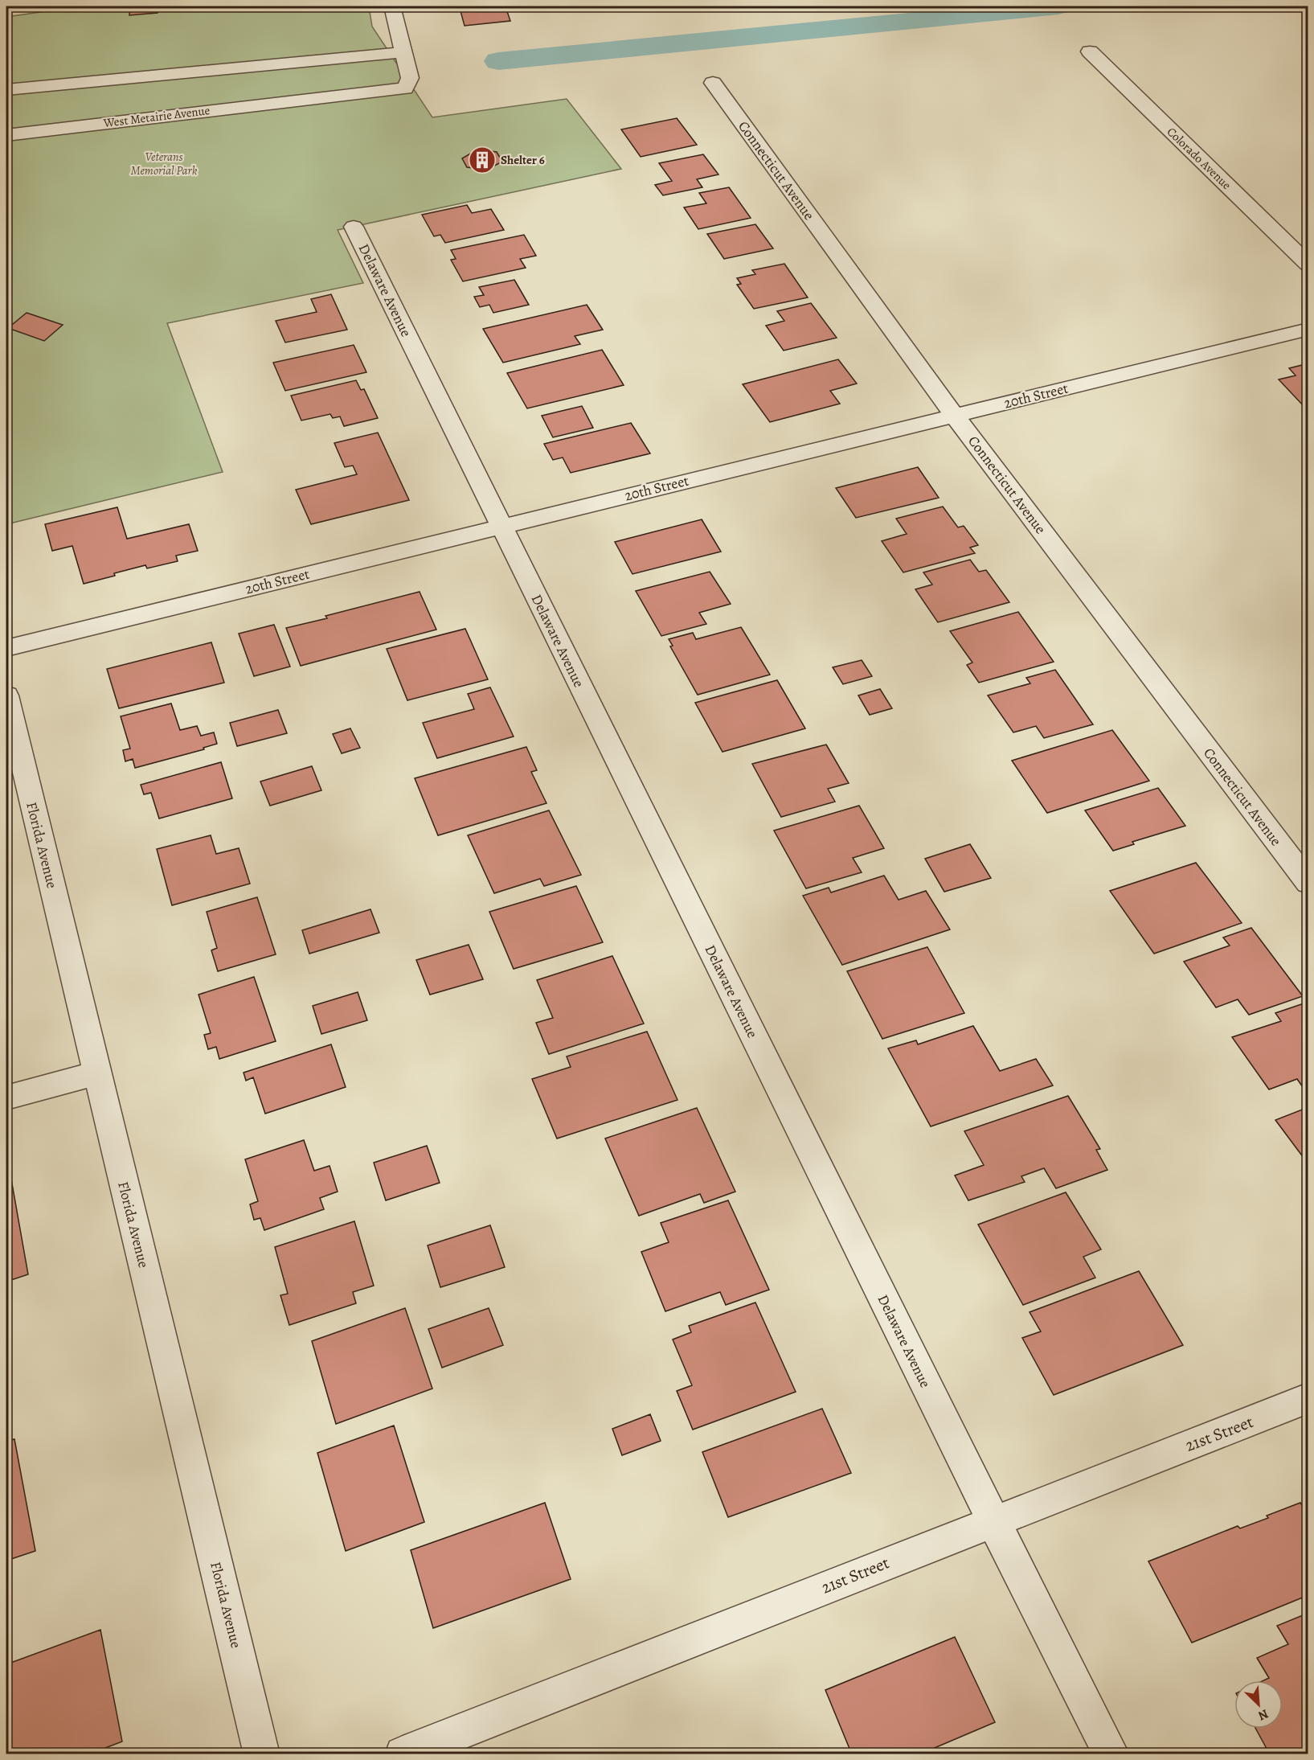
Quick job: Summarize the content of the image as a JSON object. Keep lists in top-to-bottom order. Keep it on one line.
{"streets":{"street":["West Metairie Avenue","Colorado Avenue","Connecticut Avenue","Delaware Avenue","20th Street","Florida Avenue","21st Street"]},"crossings":[["Connecticut Avenue","20th Street"],["Delaware Avenue","20th Street"],["Delaware Avenue","21st Street"]],"parks":["Veterans Memorial Park"],"places":{"building":["Shelter 6"]},"north":"bottom right"}
